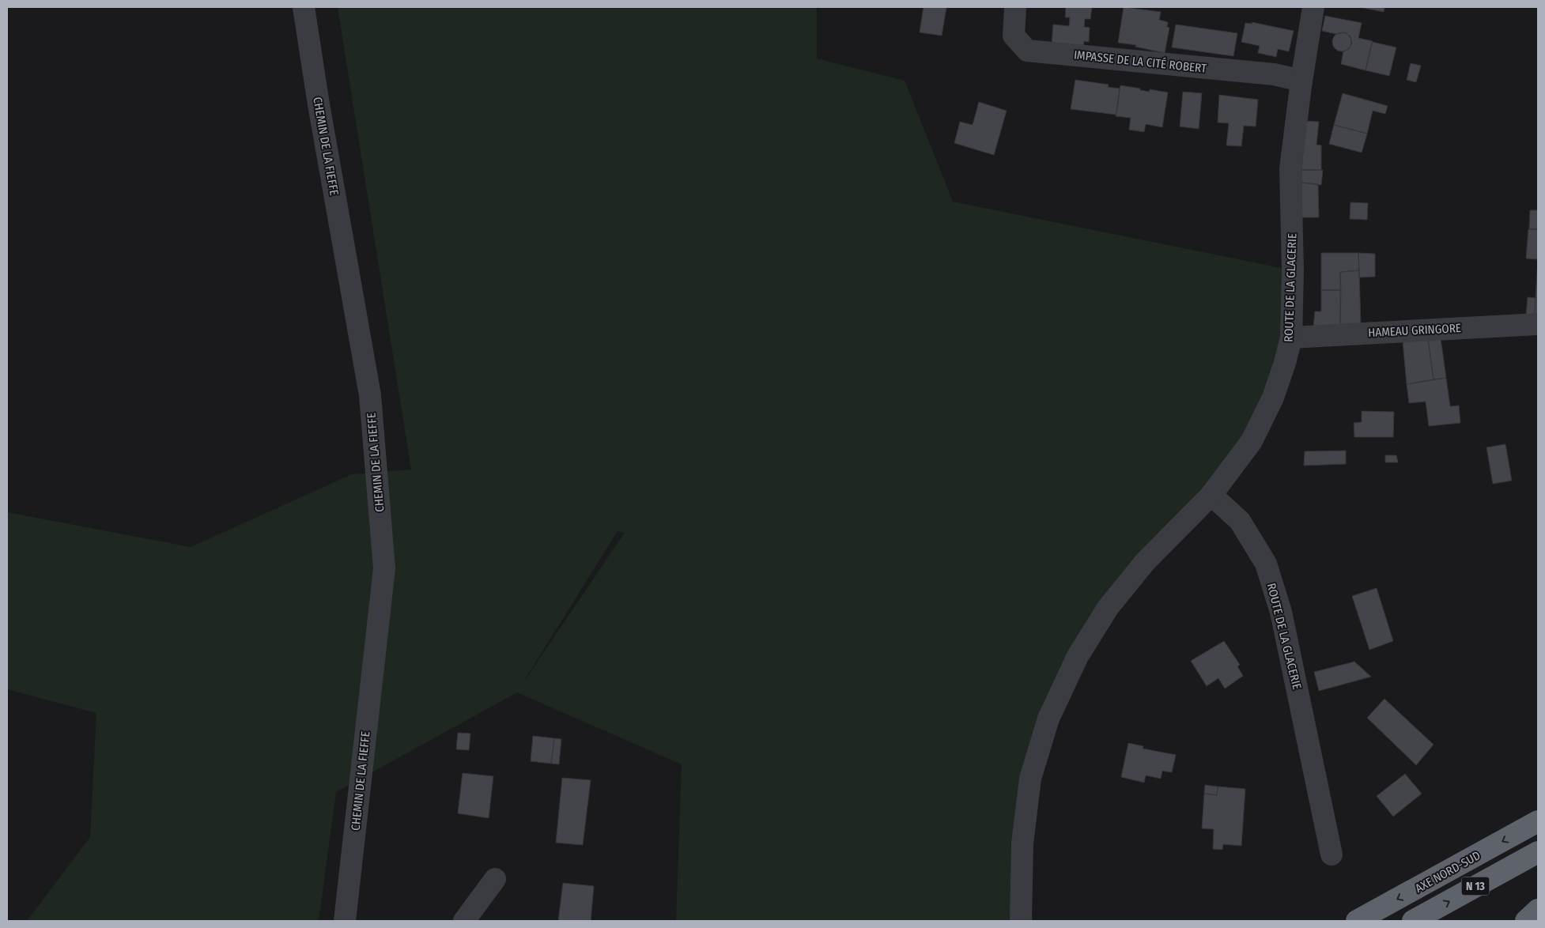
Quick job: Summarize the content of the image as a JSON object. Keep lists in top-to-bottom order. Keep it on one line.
{"streets":{"highway":["AXE NORD-SUD","N 13"],"street":["IMPASSE DE LA CITÉ ROBERT","CHEMIN DE LA FIEFFE","ROUTE DE LA GLACERIE","HAMEAU GRINGORE"]},"crossings":[["IMPASSE DE LA CITÉ ROBERT","ROUTE DE LA GLACERIE"],["ROUTE DE LA GLACERIE","HAMEAU GRINGORE"]]}
